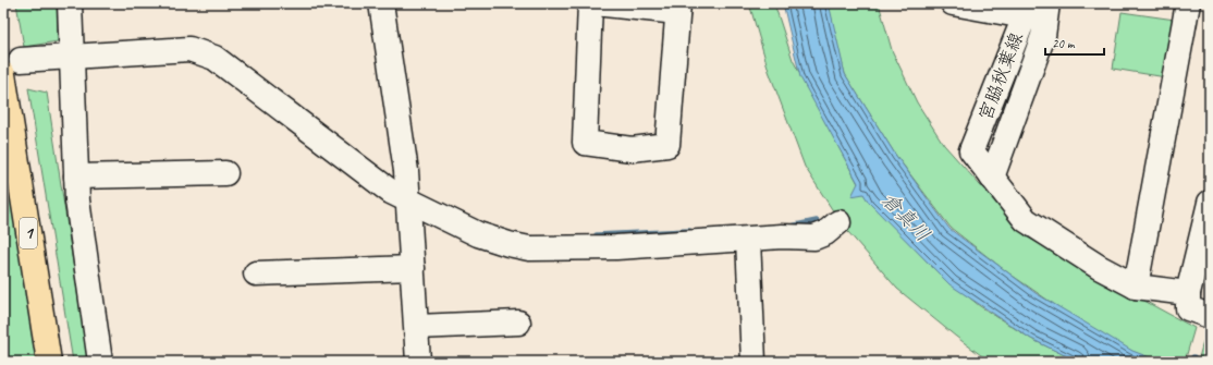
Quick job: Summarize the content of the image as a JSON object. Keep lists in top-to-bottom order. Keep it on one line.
{"streets":{"highway":["1"],"street":["宮脇秋葉線"]},"water":["倉真川"],"scale_bar":"20 m"}
